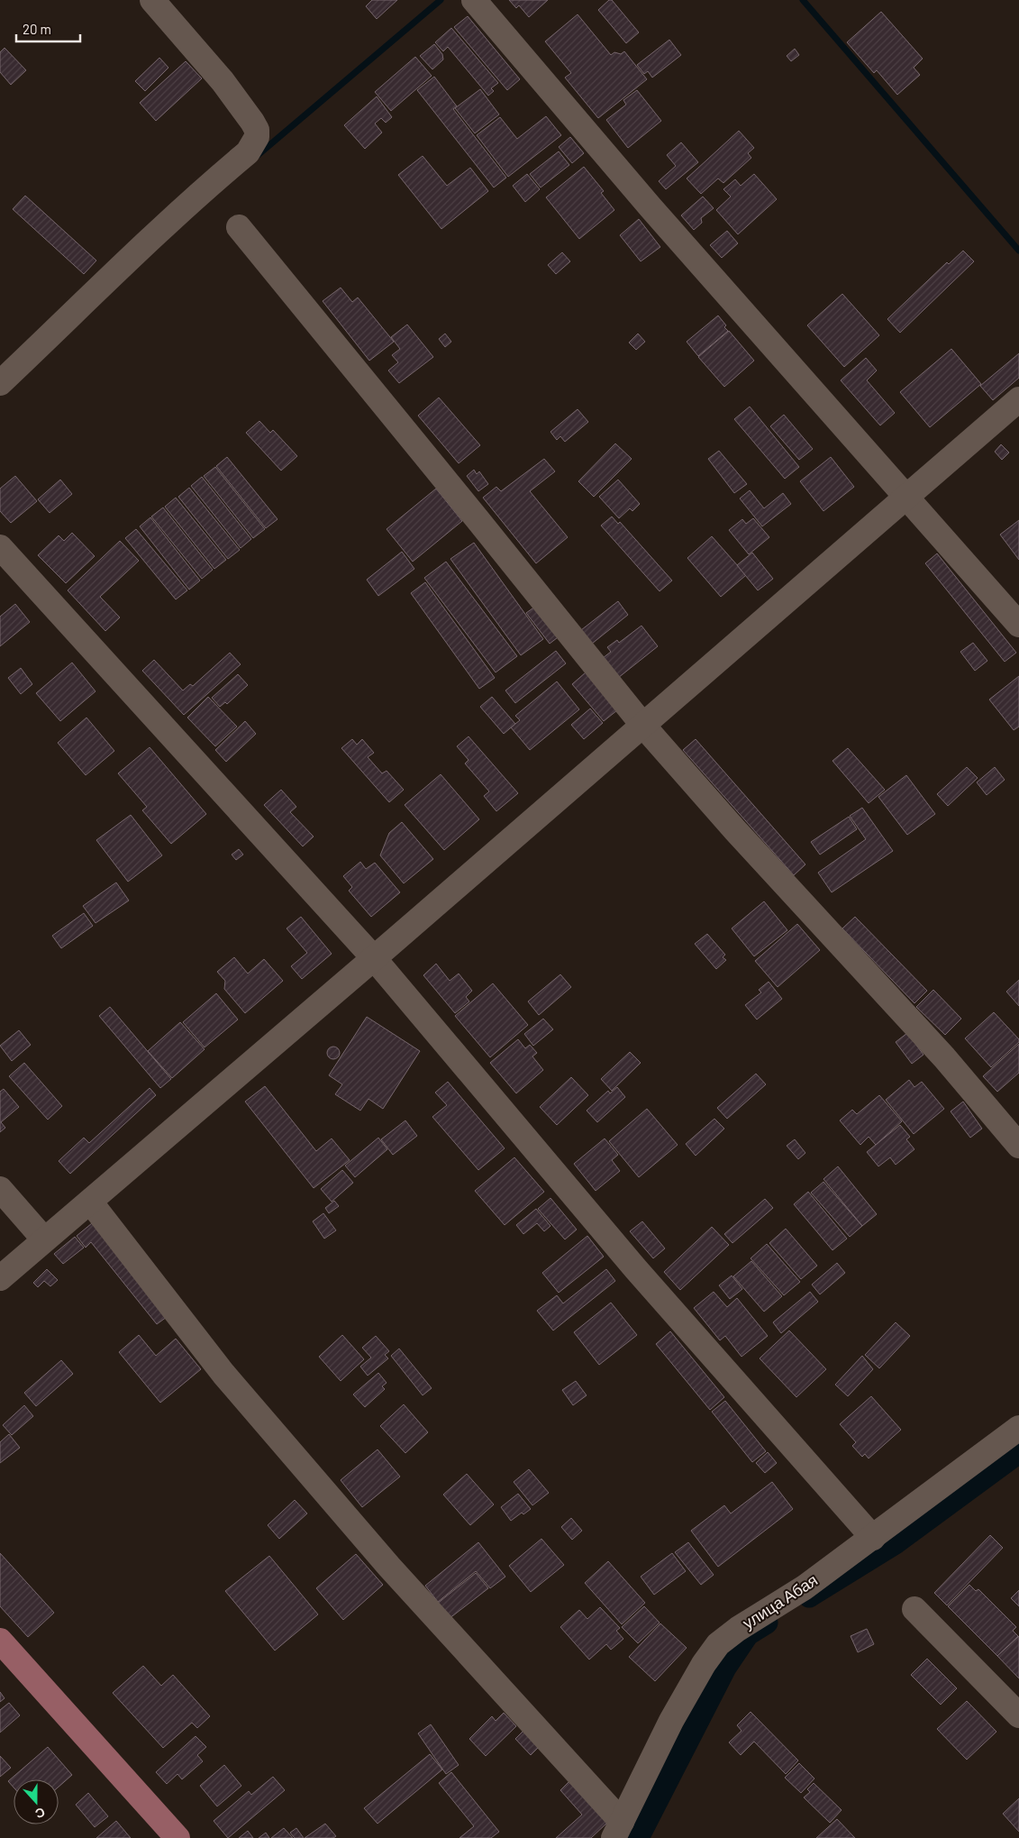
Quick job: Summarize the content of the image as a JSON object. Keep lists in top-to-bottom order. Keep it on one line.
{"streets":{"street":["улица Абая"]},"scale_bar":"20 m","north":"bottom"}
